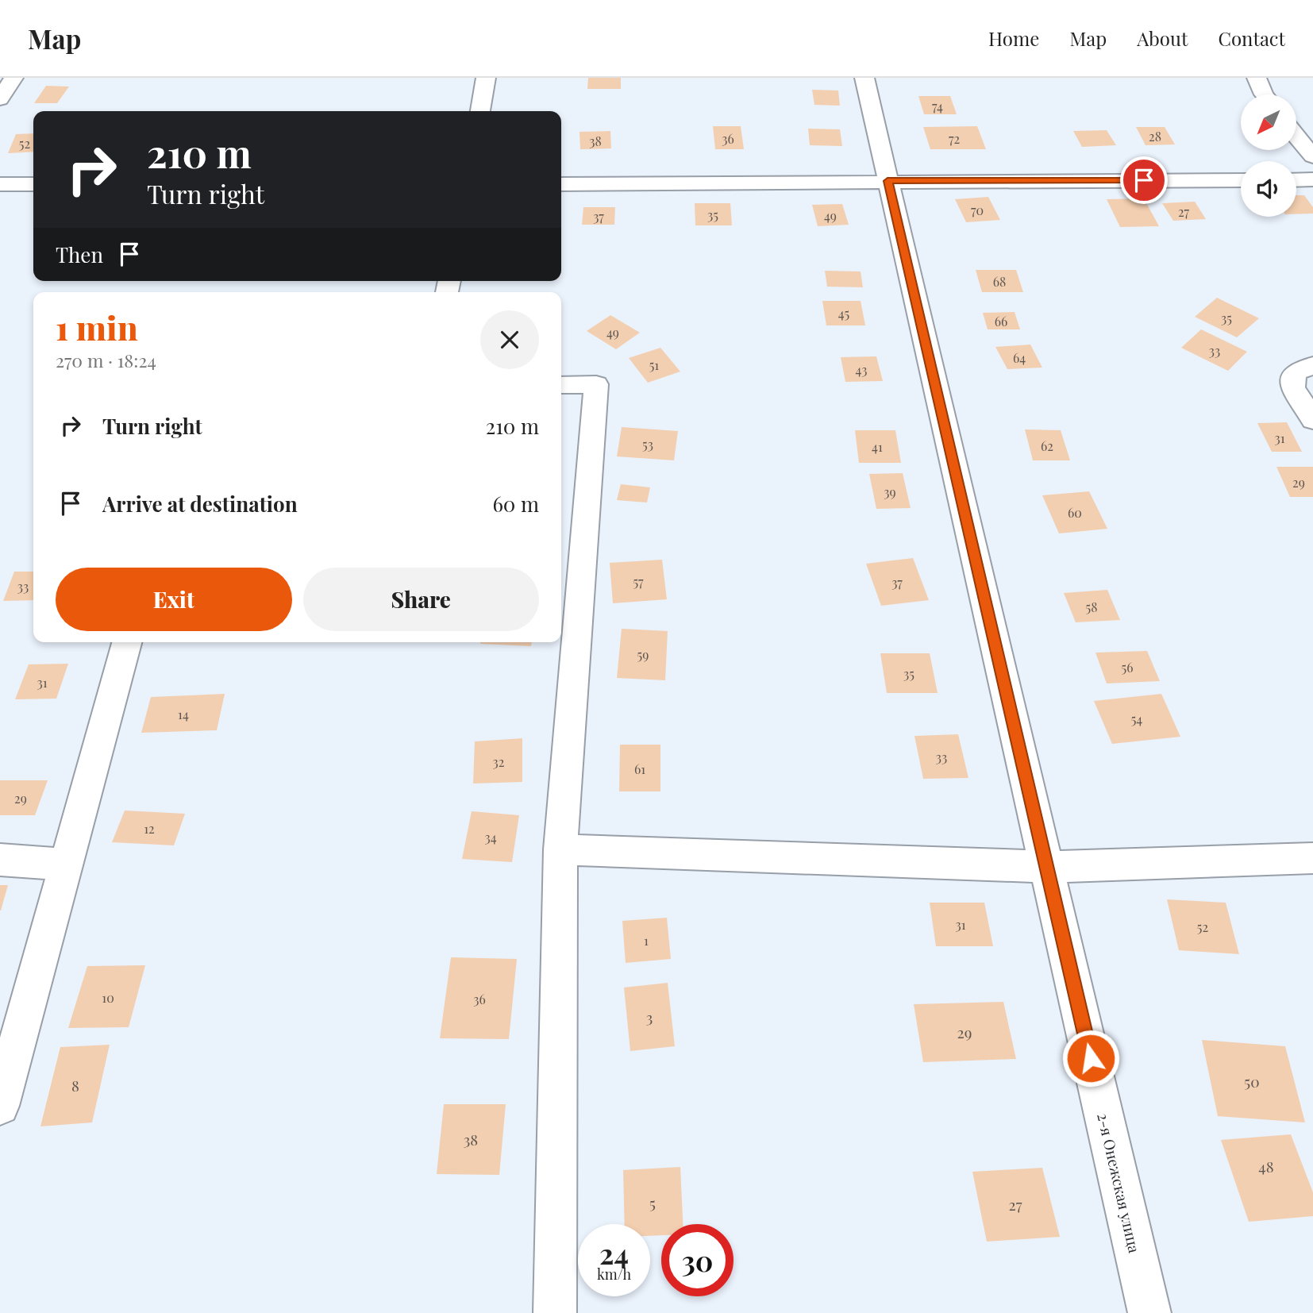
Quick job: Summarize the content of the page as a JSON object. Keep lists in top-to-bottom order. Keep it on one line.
{"streets":{"street":["2-я Онежская улица"]},"house_numbers":["74","28","36","72","38","52","70","27","35","49","37","68","45","35","66","49","33","64","51","43","31","53","62","41","29","39","60","57","37","33","58","59","56","35","31","14","54","33","32","61","29","12","34","31","52","1","10","36","3","29","50","8","38","48","5","27"],"north":"bottom left","page":{"header":"Map","nav":["Home","Map","About","Contact"],"turn":["210 m","Turn right"],"then":"Then","heading":["1 min","270 m · 18:24"],"list":[{"name":"Turn right","value":"210 m"},{"name":"Arrive at destination","value":"60 m"}],"buttons":["Exit","Share"],"speed":"24 km/h","limit":"30"}}
